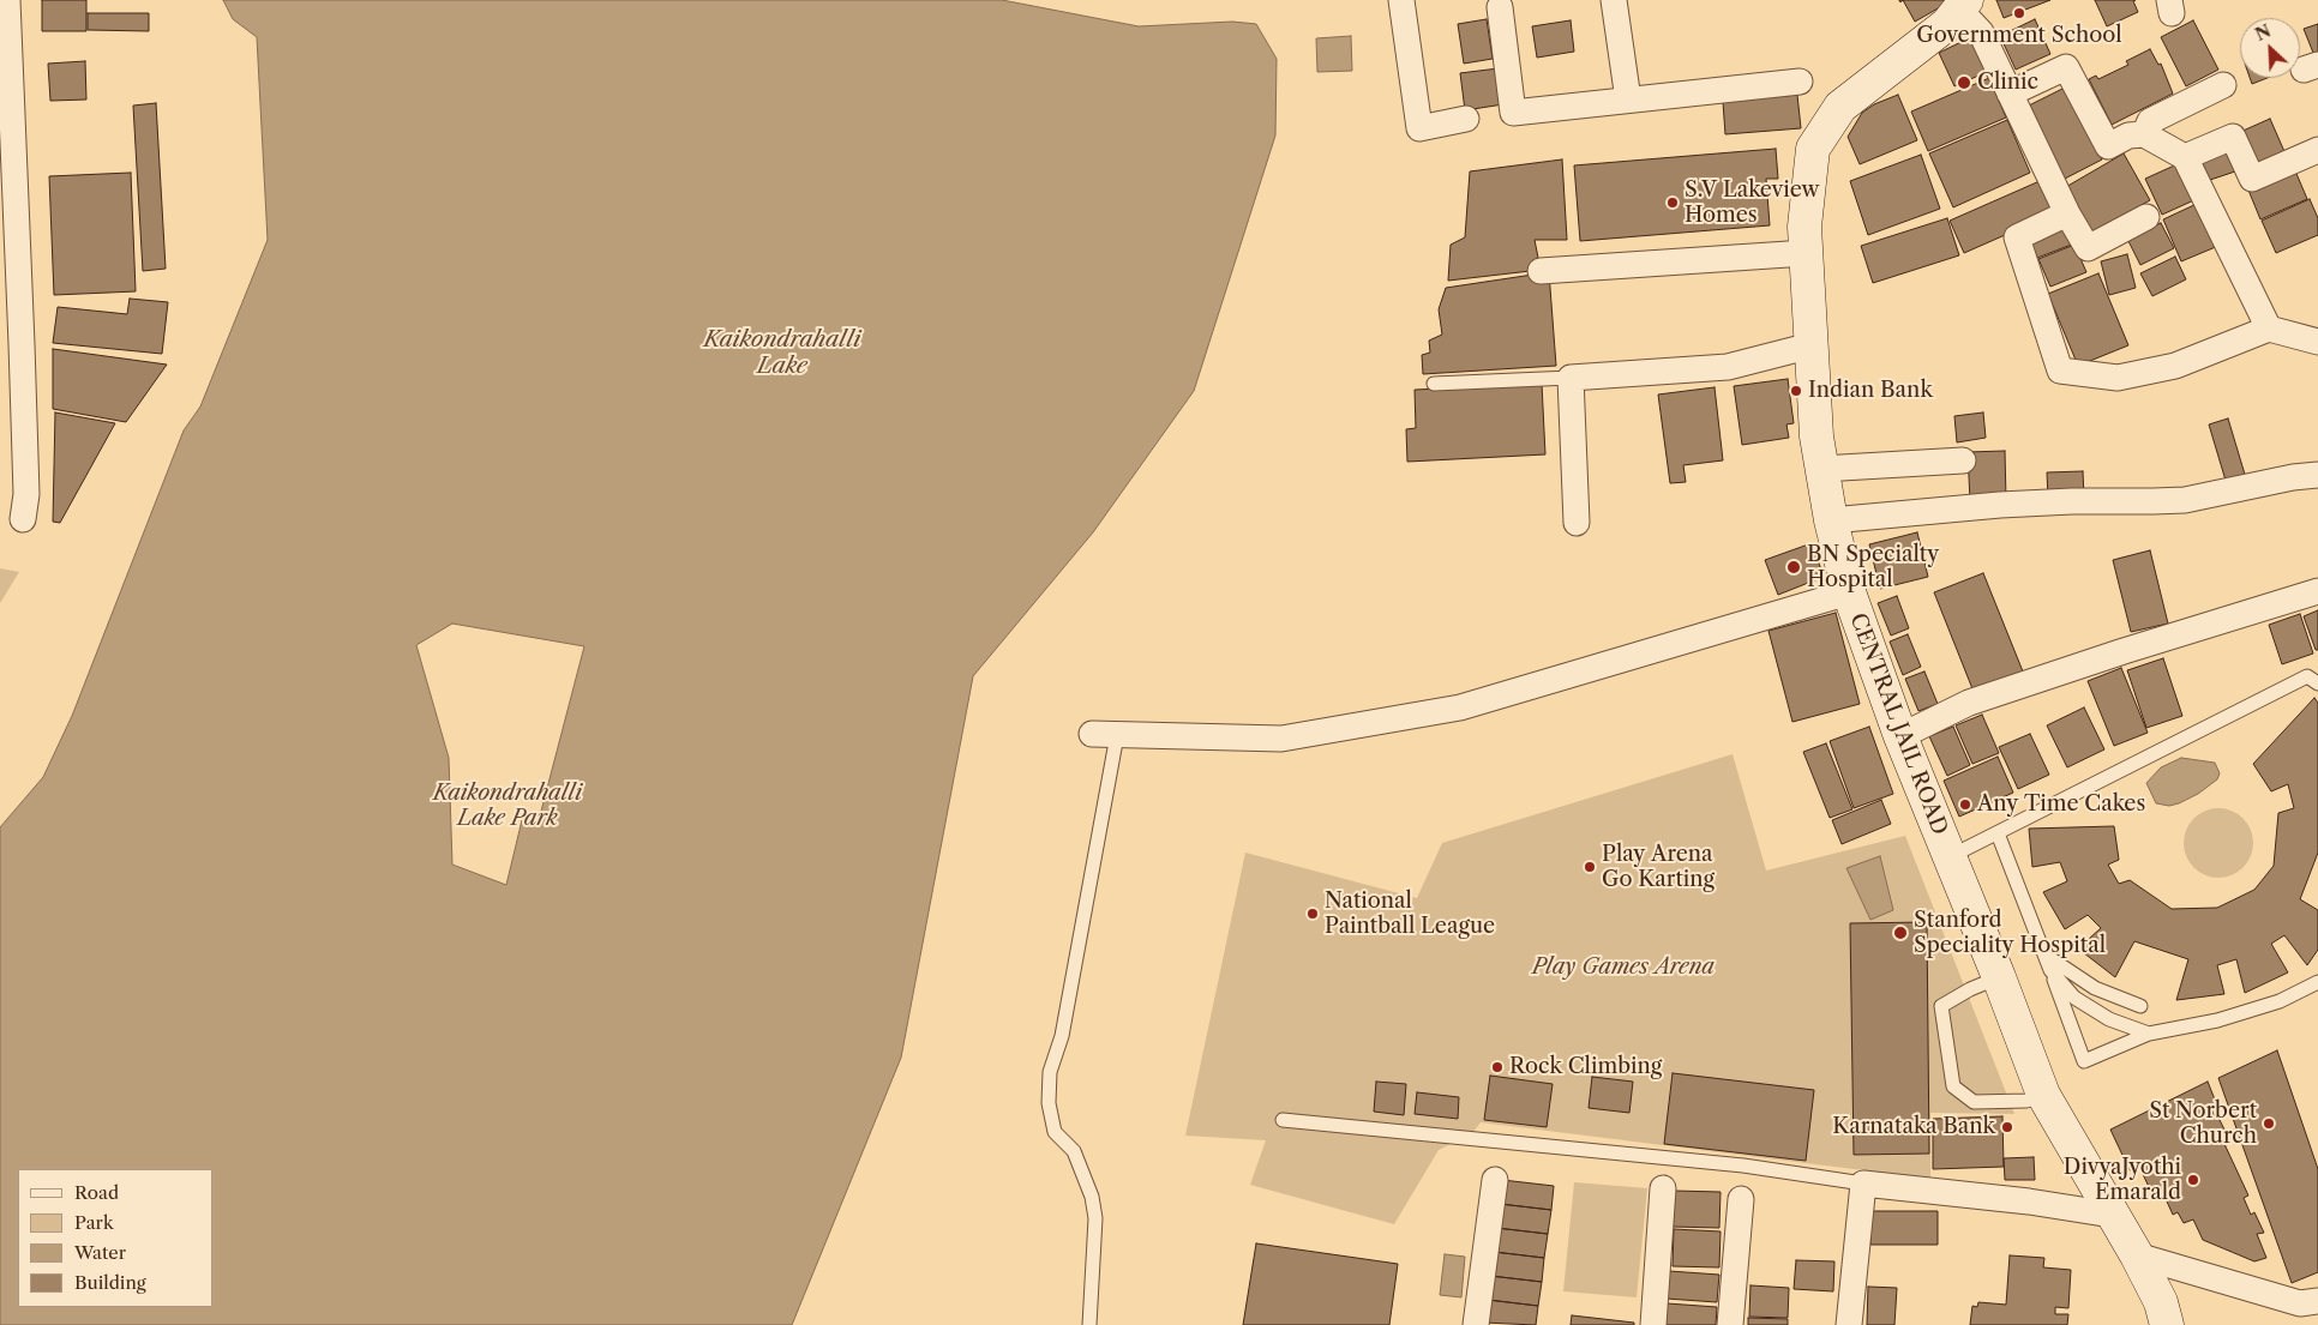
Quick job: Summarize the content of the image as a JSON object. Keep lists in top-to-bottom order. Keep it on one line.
{"streets":{"main road":["CENTRAL JAIL ROAD"]},"water":["Kaikondrahalli Lake"],"parks":["Kaikondrahalli Lake Park","Play Games Arena"],"places":["Government School","Clinic","S.V Lakeview Homes","Indian Bank","BN Specialty Hospital","Any Time Cakes","Play Arena Go Karting","National Paintball League","Stanford Speciality Hospital","Rock Climbing","St Norbert Church","Karnataka Bank","DivyaJyothi Emarald"],"legend":["Road","Park","Water","Building"],"north":"top left"}
